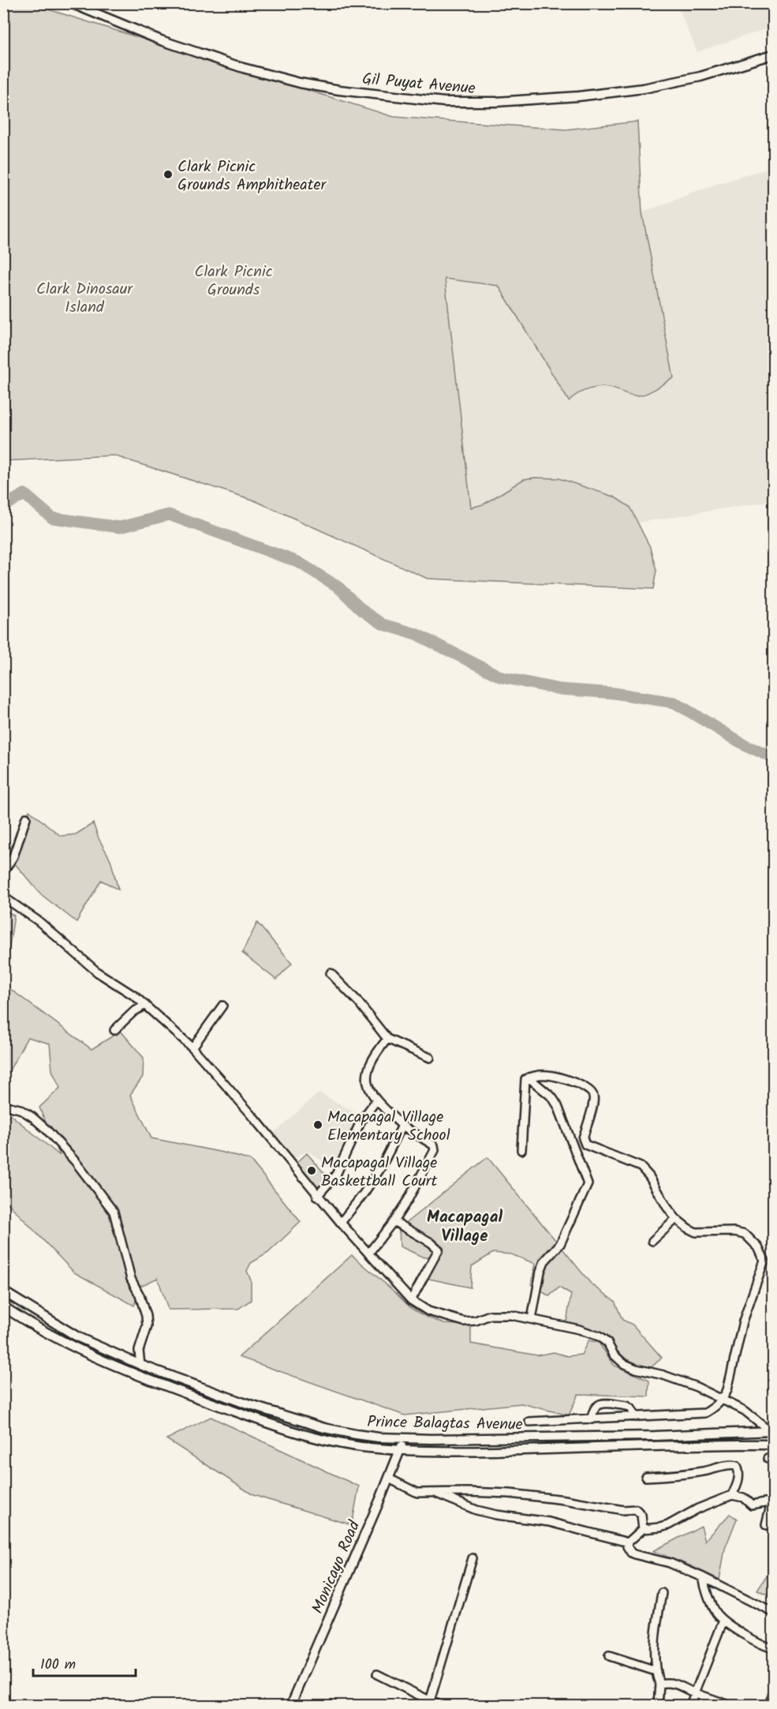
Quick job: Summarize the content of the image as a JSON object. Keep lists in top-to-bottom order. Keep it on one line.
{"streets":{"main road":["Gil Puyat Avenue","Prince Balagtas Avenue","Monicayo Road"]},"crossings":[["Prince Balagtas Avenue","Monicayo Road"]],"districts":["Macapagal Village"],"parks":["Clark Picnic Grounds","Clark Dinosaur Island"],"places":["Clark Picnic Grounds Amphitheater","Macapagal Village Elementary School","Macapagal Village Baskettball Court"],"scale_bar":"100 m"}
